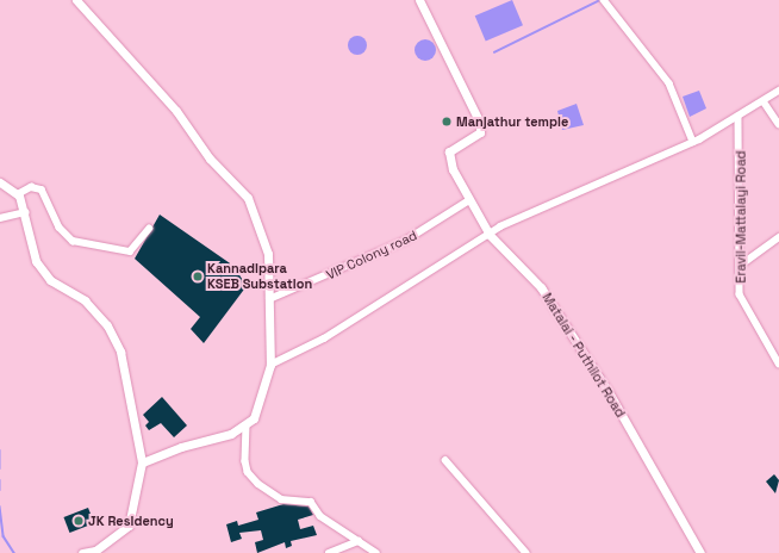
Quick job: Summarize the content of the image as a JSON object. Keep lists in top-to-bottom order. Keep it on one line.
{"streets":{"street":["Eravil-Mattalayi Road","VIP Colony road","Matalai - Puthilot Road"]},"crossings":[["VIP Colony road","Matalai - Puthilot Road"]],"places":["Manjathur temple","Kannadipara KSEB Substation","JK Residency"]}
